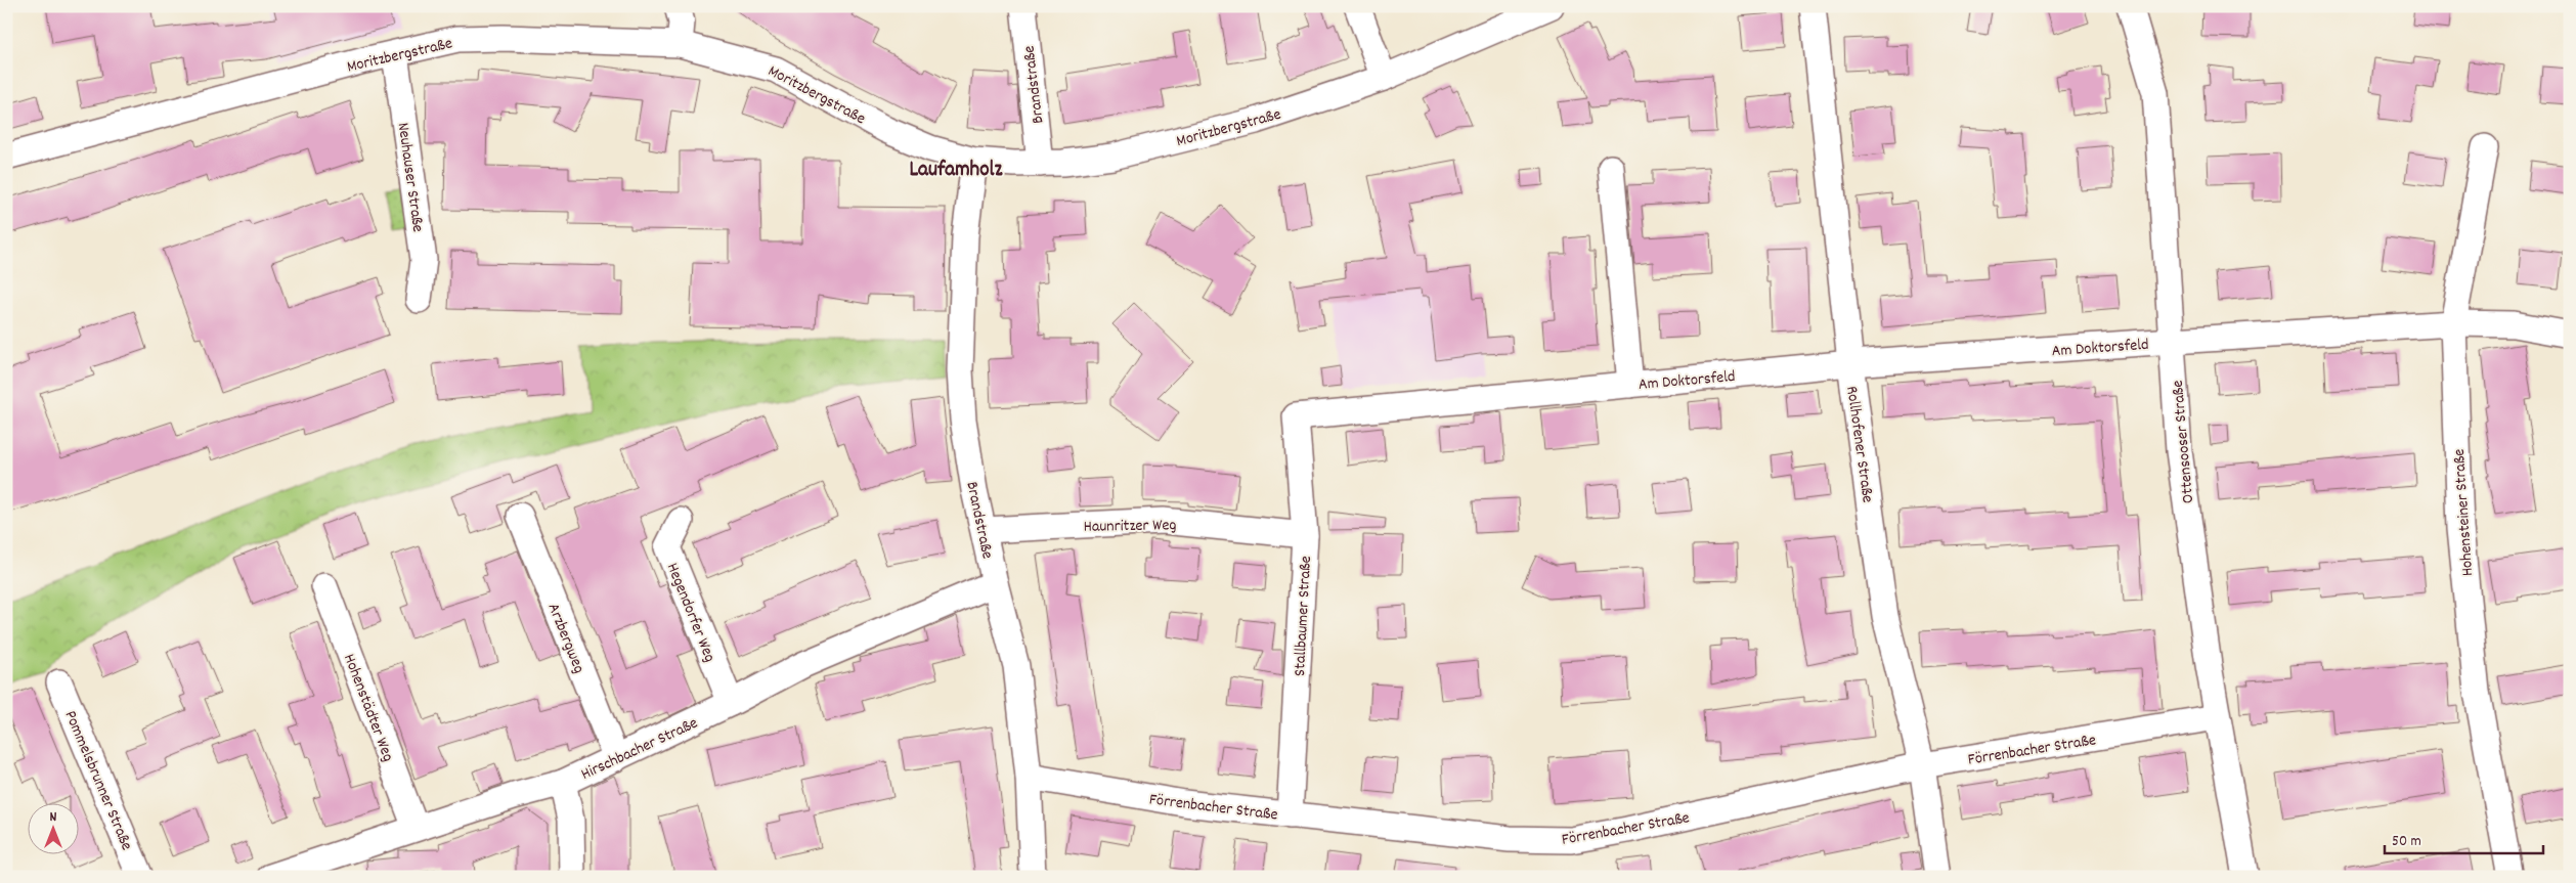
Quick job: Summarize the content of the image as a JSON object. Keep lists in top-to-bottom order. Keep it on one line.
{"streets":{"street":["Moritzbergstraße","Brandstraße","Neuhauser Straße","Am Doktorsfeld","Ottensooser Straße","Rollhofener Straße","Hohensteiner Straße","Haunritzer Weg","Hegendorfer Weg","Stallbaumer Straße","Arzbergweg","Hohenstädter Weg","Hirschbacher Straße","Förrenbacher Straße","Pommelsbrunner Straße"]},"crossings":[["Moritzbergstraße","Brandstraße"],["Moritzbergstraße","Neuhauser Straße"],["Brandstraße","Haunritzer Weg"],["Brandstraße","Hirschbacher Straße"],["Brandstraße","Förrenbacher Straße"],["Am Doktorsfeld","Ottensooser Straße"],["Am Doktorsfeld","Rollhofener Straße"],["Am Doktorsfeld","Hohensteiner Straße"],["Am Doktorsfeld","Stallbaumer Straße"],["Ottensooser Straße","Förrenbacher Straße"],["Rollhofener Straße","Förrenbacher Straße"],["Haunritzer Weg","Stallbaumer Straße"],["Hegendorfer Weg","Hirschbacher Straße"],["Stallbaumer Straße","Förrenbacher Straße"],["Arzbergweg","Hirschbacher Straße"],["Hohenstädter Weg","Hirschbacher Straße"]],"districts":["Laufamholz"],"scale_bar":"50 m","north":"top"}
